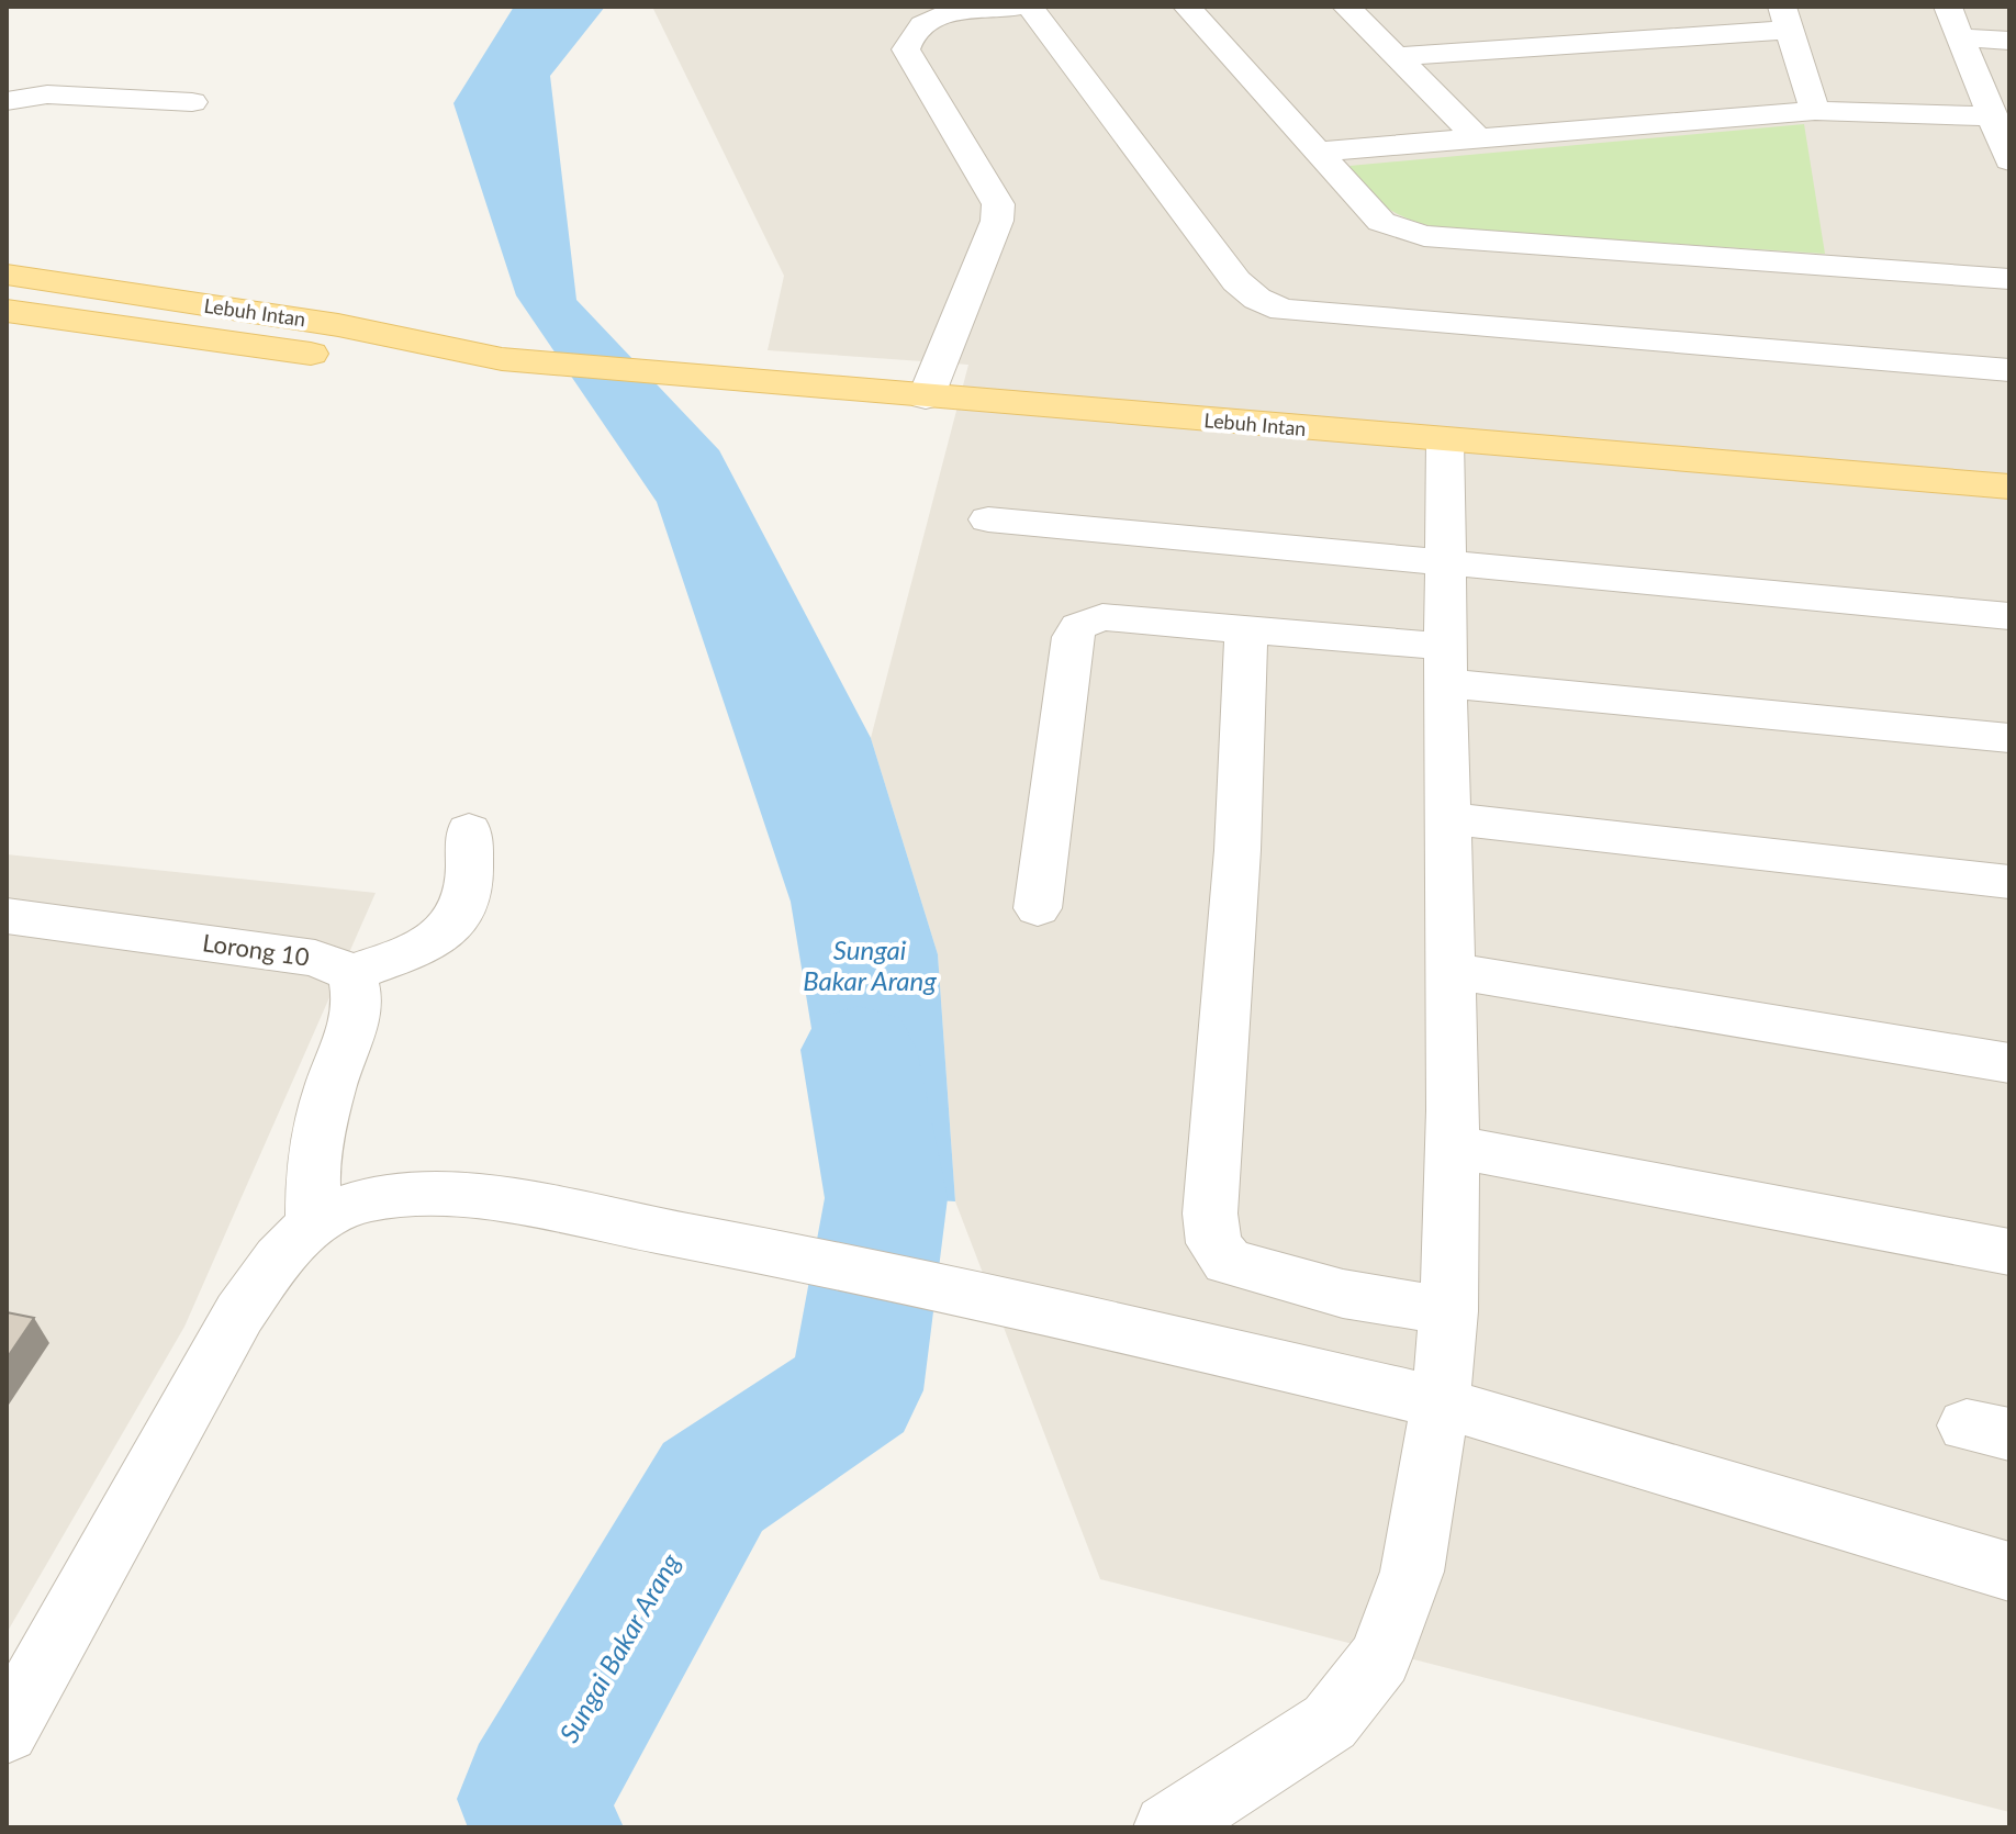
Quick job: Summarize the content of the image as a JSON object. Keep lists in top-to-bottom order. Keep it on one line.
{"streets":{"main road":["Lebuh Intan"],"street":["Lorong 10"]},"water":["Sungai Bakar Arang"]}
